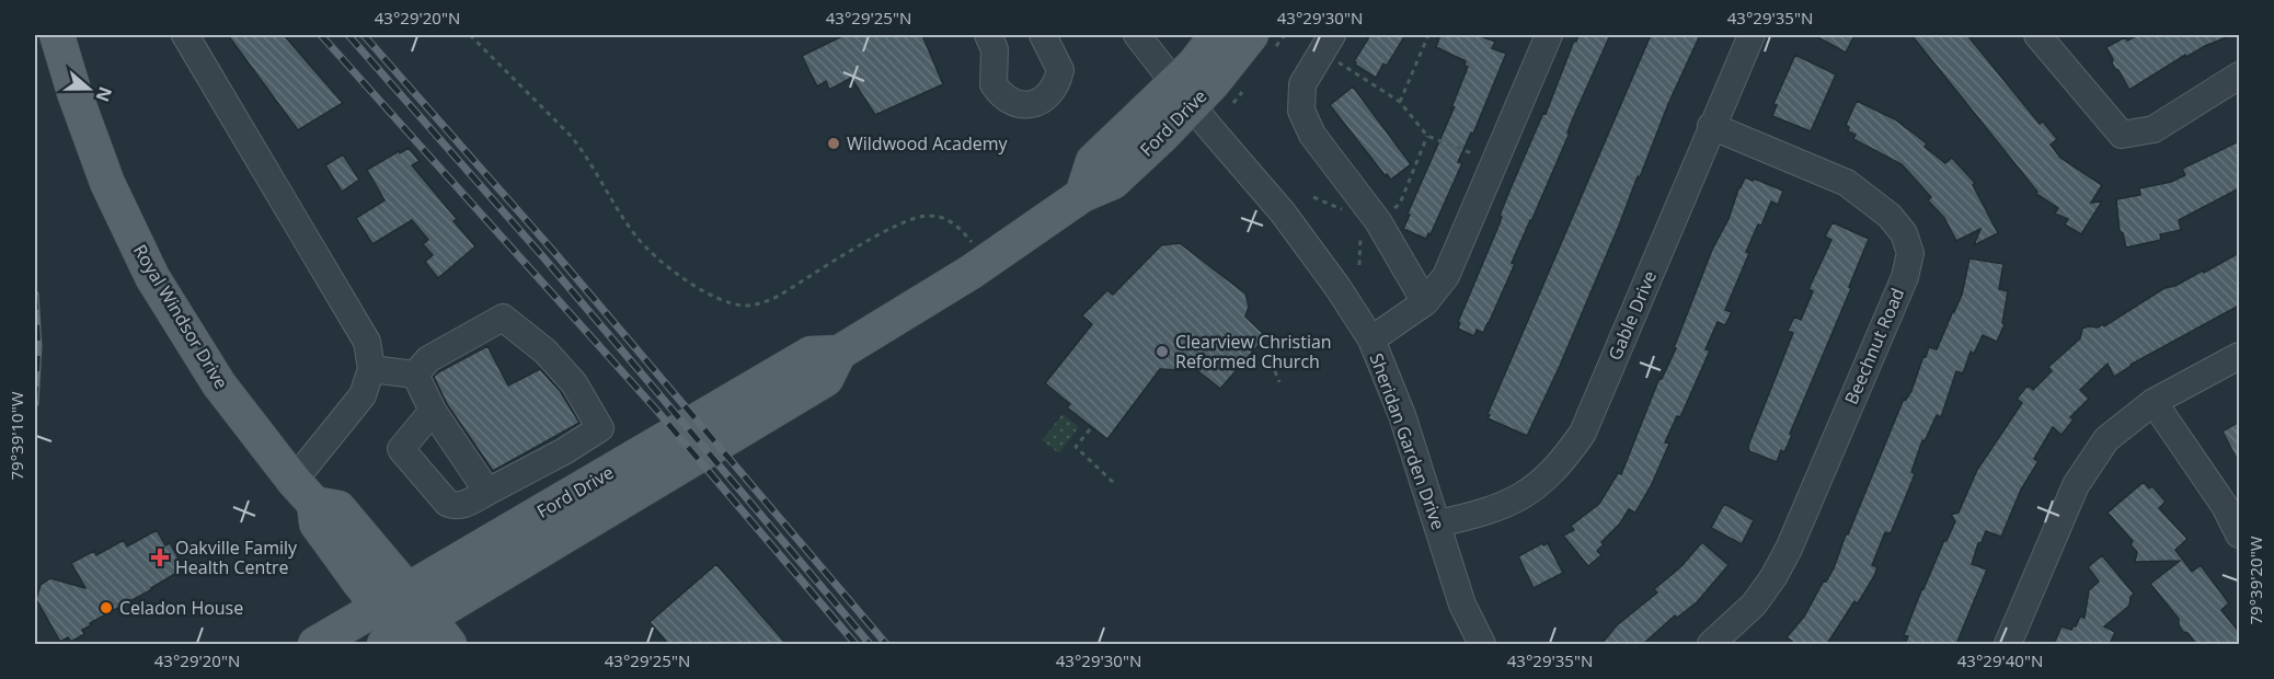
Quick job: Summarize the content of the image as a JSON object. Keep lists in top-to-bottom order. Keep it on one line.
{"streets":{"main road":["Ford Drive","Royal Windsor Drive"],"street":["Gable Drive","Beechnut Road","Sheridan Garden Drive"]},"crossings":[["Ford Drive","Royal Windsor Drive"],["Ford Drive","Sheridan Garden Drive"],["Gable Drive","Beechnut Road"],["Gable Drive","Sheridan Garden Drive"]],"places":{"other":["Wildwood Academy","Clearview Christian Reformed Church","Celadon House"],"health":["Oakville Family Health Centre"]},"north":"right","coordinates":["43°29'20\"N","43°29'25\"N","43°29'30\"N","43°29'35\"N","79°39'10\"W","79°39'20\"W","43°29'40\"N"]}
